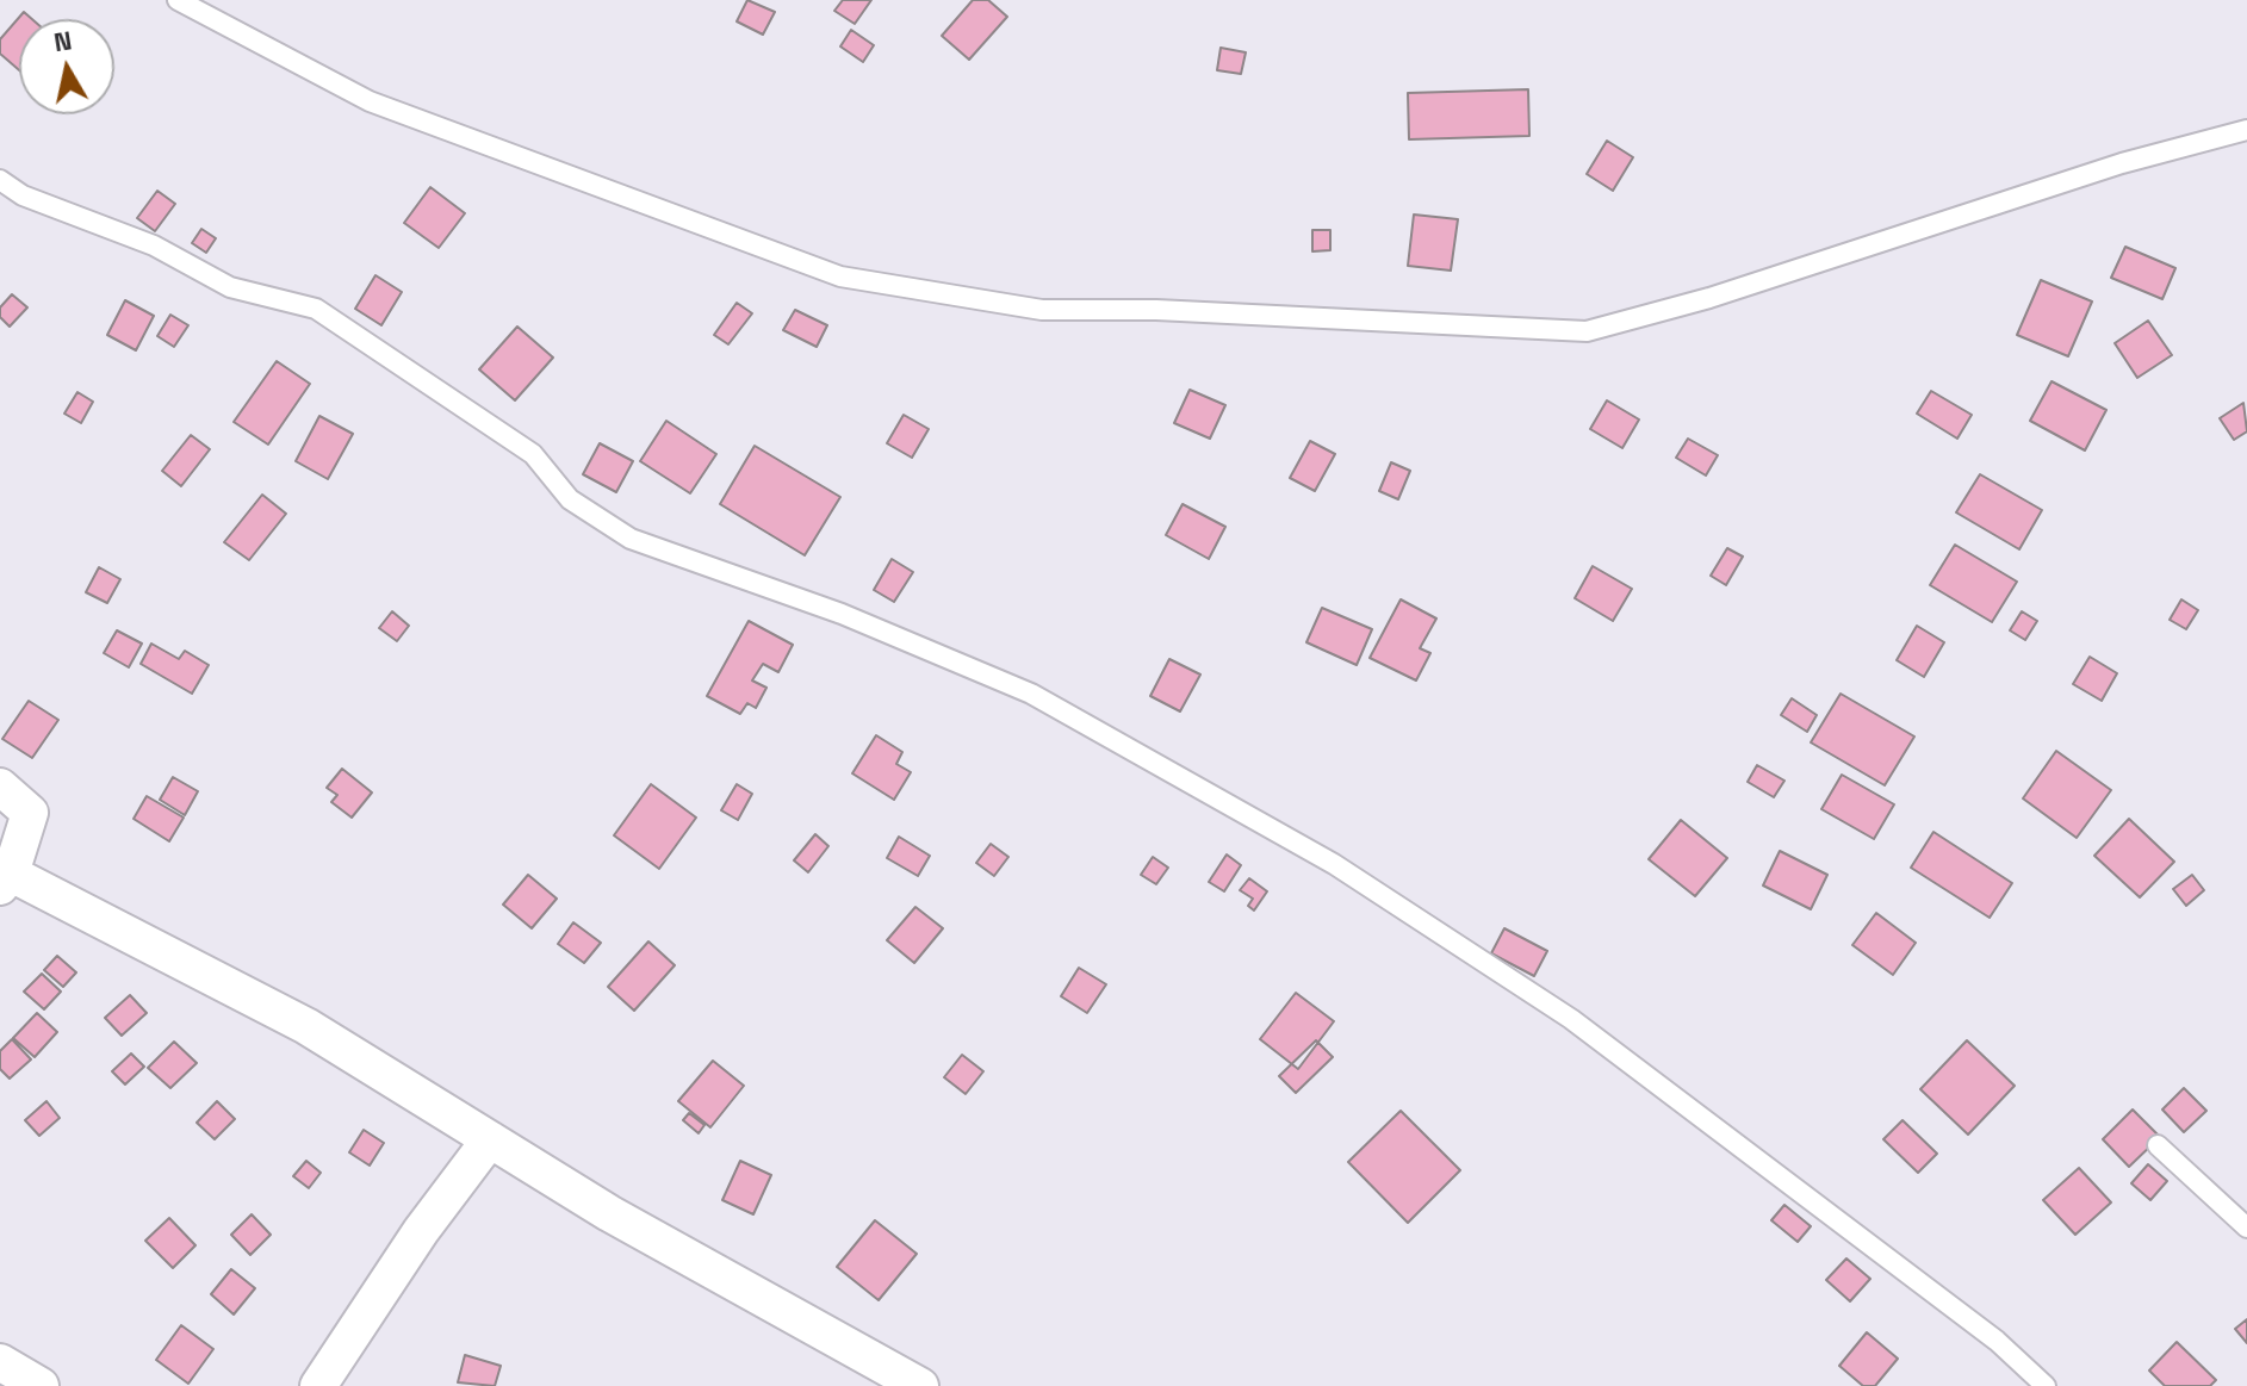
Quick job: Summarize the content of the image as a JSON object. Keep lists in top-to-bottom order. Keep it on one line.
{"north":"top"}
